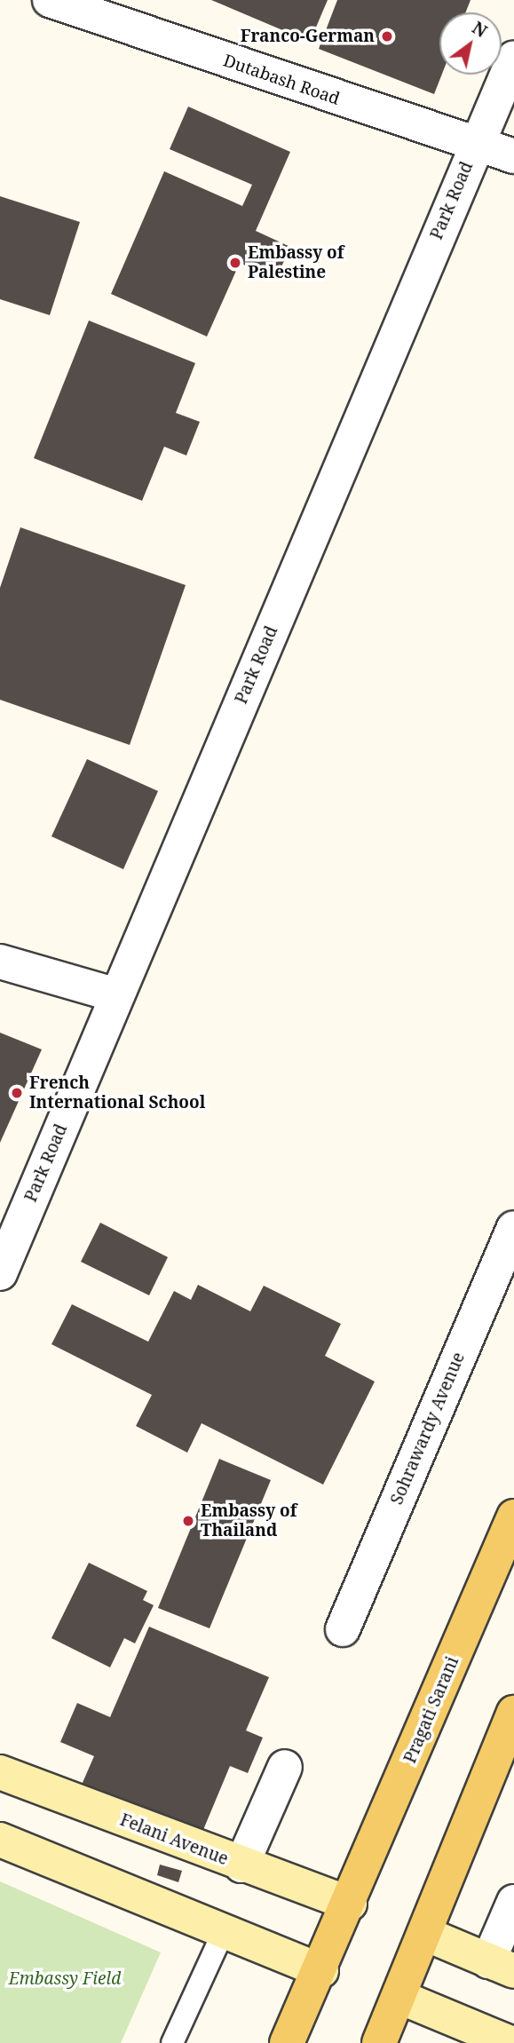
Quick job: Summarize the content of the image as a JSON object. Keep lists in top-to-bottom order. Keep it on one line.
{"streets":{"main road":["Pragati Sarani","Felani Avenue"],"street":["Dutabash Road","Park Road","Sohrawardy Avenue"]},"crossings":[["Dutabash Road","Park Road"],["Pragati Sarani","Felani Avenue"]],"parks":["Embassy Field"],"places":["Franco-German","Embassy of Palestine","French International School","Embassy of Thailand"],"north":"top right"}
